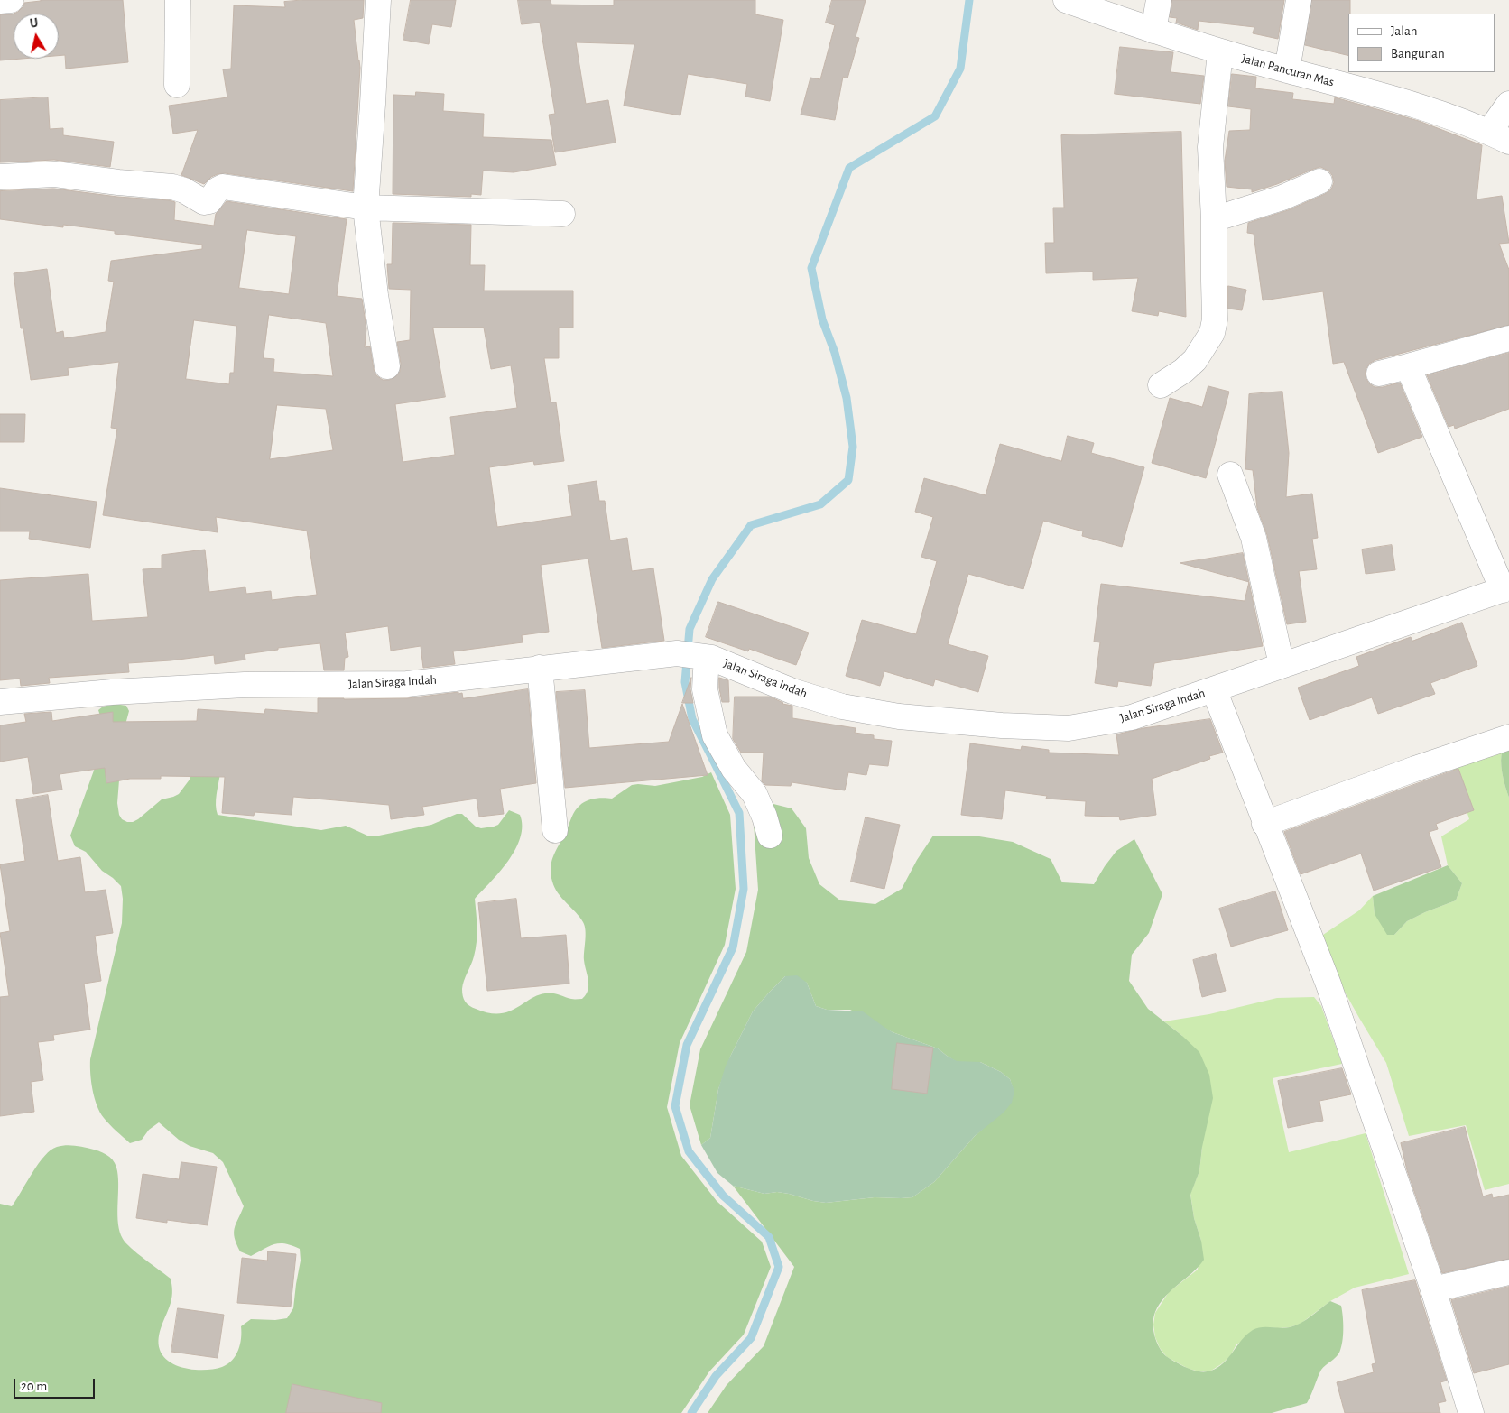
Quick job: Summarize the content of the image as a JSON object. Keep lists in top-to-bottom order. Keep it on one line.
{"streets":{"street":["Jalan Pancuran Mas","Jalan Siraga Indah"]},"legend":["Jalan","Bangunan"],"scale_bar":"20 m","north":"top"}
